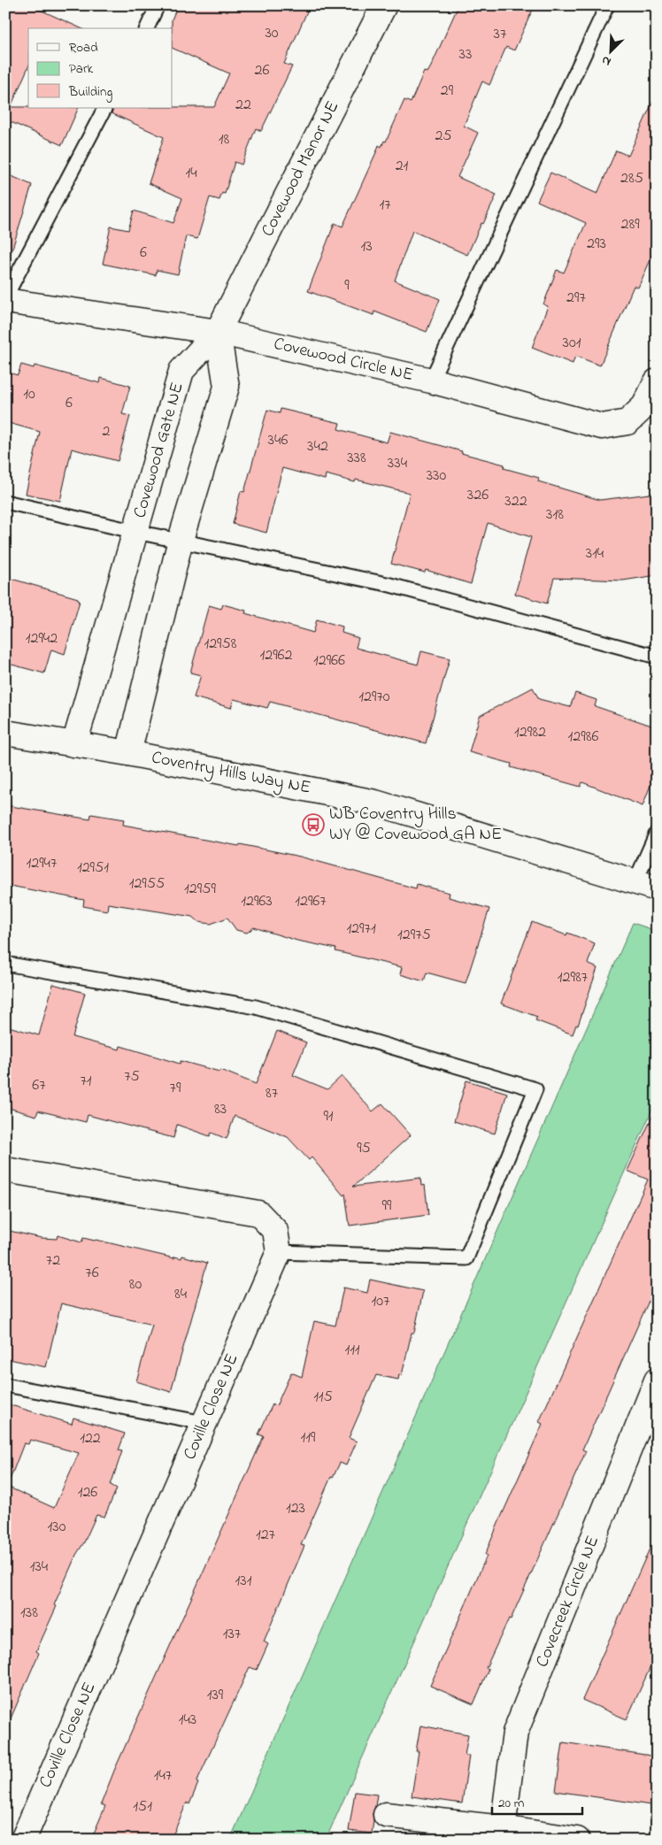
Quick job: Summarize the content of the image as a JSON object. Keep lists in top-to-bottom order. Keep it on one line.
{"streets":{"street":["Covewood Manor NE","Covewood Circle NE","Covewood Gate NE","Coventry Hills Way NE","Coville Close NE","Covecreek Circle NE"]},"crossings":[["Covewood Manor NE","Covewood Circle NE"],["Covewood Manor NE","Covewood Gate NE"],["Covewood Circle NE","Covewood Gate NE"],["Covewood Gate NE","Coventry Hills Way NE"]],"places":{"bus stop":["WB Coventry Hills WY @ Covewood GA NE"]},"house_numbers":["30","37","33","26","29","22","25","18","21","14","285","17","289","293","13","6","9","297","301","10","6","2","346","342","338","334","330","326","322","318","314","12942","12958","12962","12966","12970","12982","12986","12947","12951","12955","12959","12963","12967","12971","12975","12987","75","71","67","79","87","83","91","95","99","72","76","80","84","107","111","115","119","122","126","123","130","127","134","131","138","137","139","143","147","151"],"legend":["Road","Park","Building"],"scale_bar":"20 m","north":"bottom left"}
